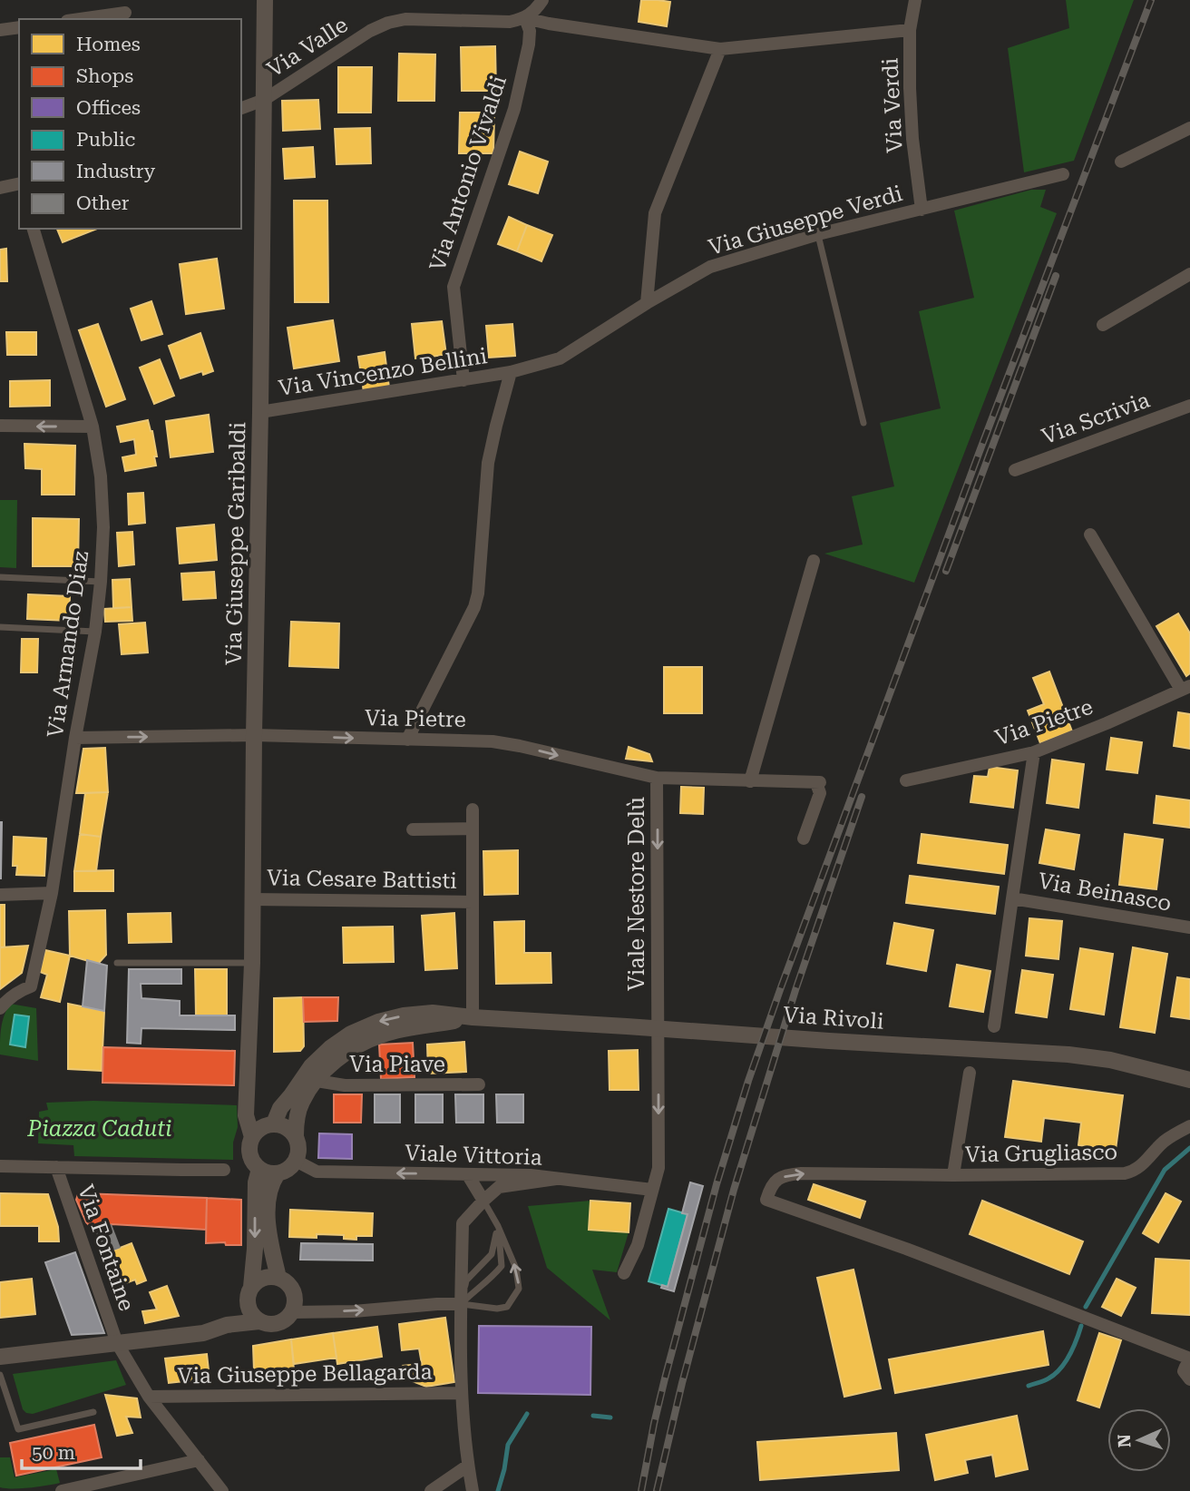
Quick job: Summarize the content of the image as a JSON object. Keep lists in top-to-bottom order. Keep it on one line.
{"streets":{"street":["Via Valle","Via Verdi","Via Antonio Vivaldi","Via Giuseppe Verdi","Via Vincenzo Bellini","Via Scrivia","Via Giuseppe Garibaldi","Via Armando Diaz","Via Pietre","Via Cesare Battisti","Via Beinasco","Viale Nestore Delù","Via Rivoli","Via Piave","Via Grugliasco","Viale Vittoria","Via Fontaine","Via Giuseppe Bellagarda"]},"crossings":[["Via Valle","Via Verdi"],["Via Valle","Via Antonio Vivaldi"],["Via Valle","Via Giuseppe Garibaldi"],["Via Verdi","Via Giuseppe Verdi"],["Via Antonio Vivaldi","Via Vincenzo Bellini"],["Via Giuseppe Verdi","Via Vincenzo Bellini"],["Via Vincenzo Bellini","Via Giuseppe Garibaldi"],["Via Giuseppe Garibaldi","Via Pietre"],["Via Giuseppe Garibaldi","Via Cesare Battisti"],["Via Giuseppe Garibaldi","Via Rivoli"],["Via Giuseppe Garibaldi","Viale Vittoria"],["Via Armando Diaz","Via Pietre"],["Via Pietre","Via Beinasco"],["Via Pietre","Viale Nestore Delù"],["Via Cesare Battisti","Via Rivoli"],["Viale Nestore Delù","Viale Vittoria"],["Via Rivoli","Via Piave"],["Via Rivoli","Viale Vittoria"],["Via Fontaine","Via Giuseppe Bellagarda"]],"one_way":["Via Pietre","Viale Nestore Delù","Viale Vittoria"],"parks":["Piazza Caduti"],"legend":["Homes","Shops","Offices","Public","Industry","Other"],"scale_bar":"50 m","north":"left"}
